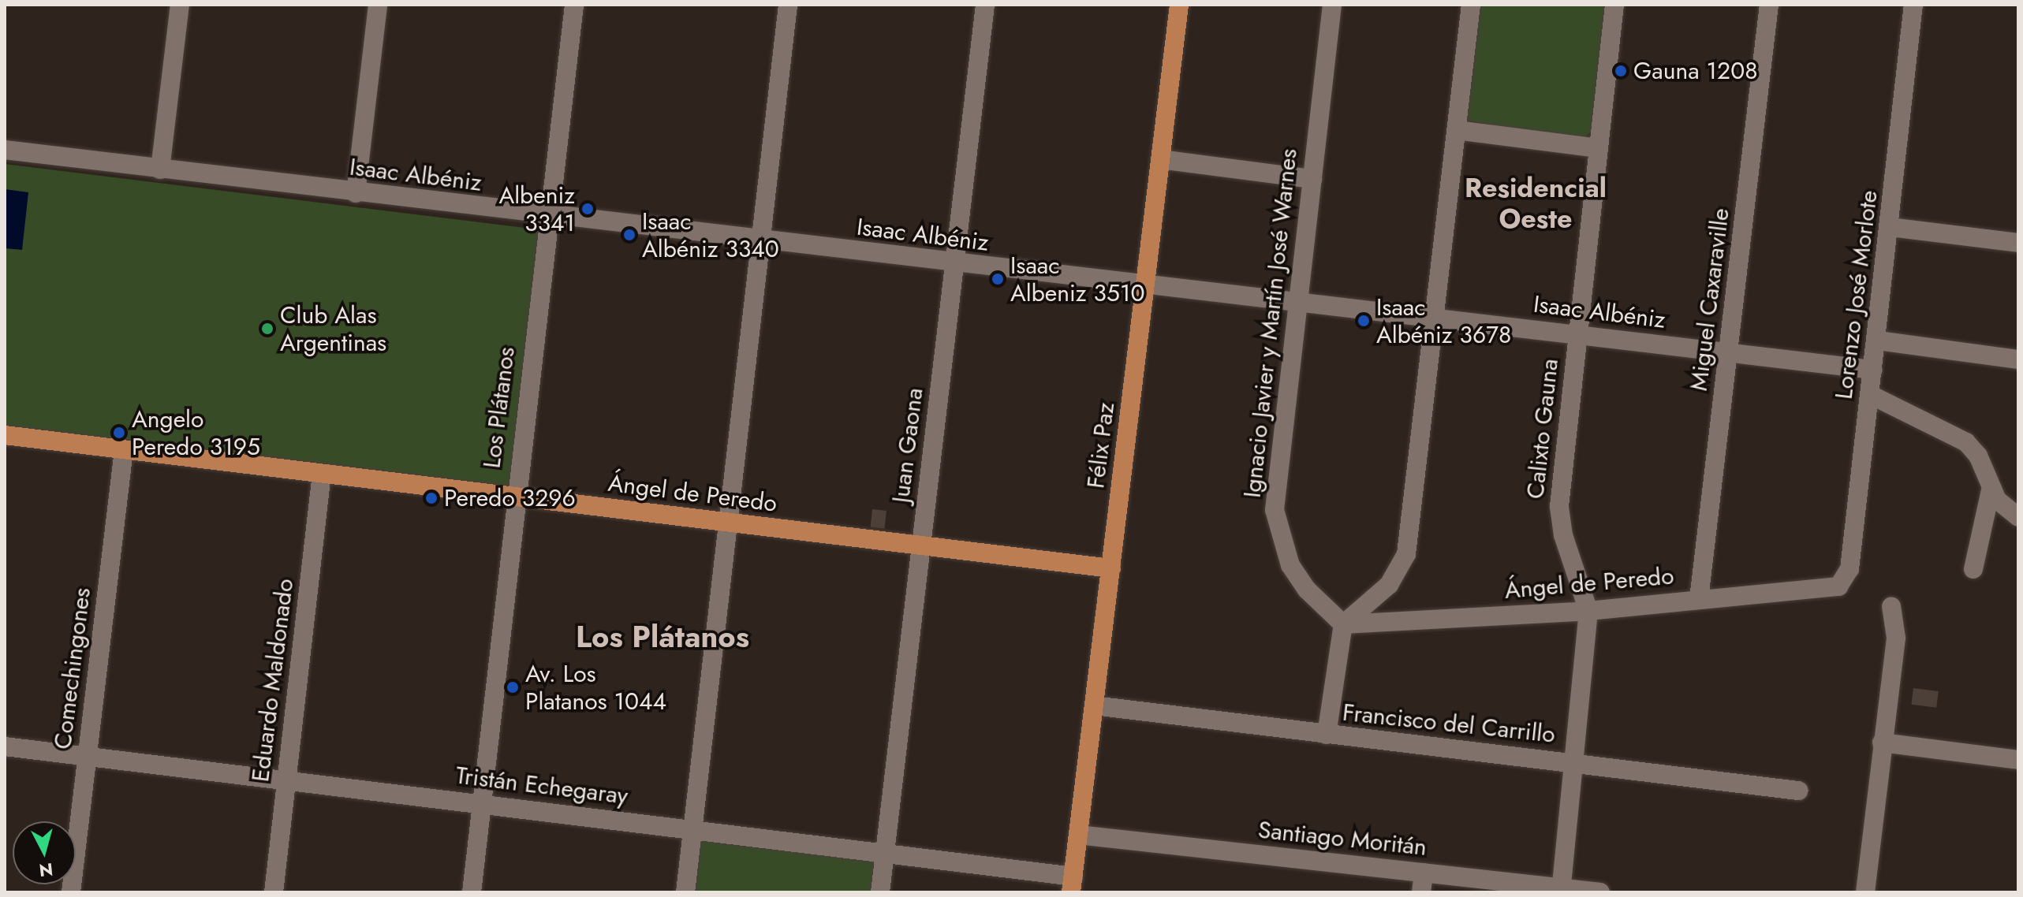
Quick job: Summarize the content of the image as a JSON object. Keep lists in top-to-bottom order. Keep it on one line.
{"streets":{"main road":["Félix Paz","Ángel de Peredo"],"street":["Isaac Albéniz","Lorenzo José Morlote","Miguel Caxaraville","Ignacio Javier y Martín José Warnes","Los Plátanos","Calixto Gauna","Juan Gaona","Comechingones","Eduardo Maldonado","Francisco del Carrillo","Tristán Echegaray","Santiago Moritán"]},"crossings":[["Isaac Albéniz","Lorenzo José Morlote"],["Isaac Albéniz","Miguel Caxaraville"],["Isaac Albéniz","Ignacio Javier y Martín José Warnes"],["Isaac Albéniz","Los Plátanos"],["Isaac Albéniz","Calixto Gauna"],["Isaac Albéniz","Juan Gaona"],["Isaac Albéniz","Félix Paz"],["Lorenzo José Morlote","Ángel de Peredo"],["Miguel Caxaraville","Ángel de Peredo"],["Ignacio Javier y Martín José Warnes","Ángel de Peredo"],["Los Plátanos","Ángel de Peredo"],["Los Plátanos","Tristán Echegaray"],["Calixto Gauna","Ángel de Peredo"],["Calixto Gauna","Francisco del Carrillo"],["Calixto Gauna","Santiago Moritán"],["Juan Gaona","Ángel de Peredo"],["Juan Gaona","Tristán Echegaray"],["Félix Paz","Ángel de Peredo"],["Félix Paz","Francisco del Carrillo"],["Félix Paz","Tristán Echegaray"],["Félix Paz","Santiago Moritán"],["Ángel de Peredo","Comechingones"],["Ángel de Peredo","Eduardo Maldonado"],["Comechingones","Tristán Echegaray"],["Eduardo Maldonado","Tristán Echegaray"]],"districts":["Residencial Oeste","Los Plátanos"],"places":["Gauna 1208","Albeniz 3341","Isaac Albéniz 3340","Isaac Albeniz 3510","Isaac Albéniz 3678","Club Alas Argentinas","Angelo Peredo 3195","Peredo 3296","Av. Los Platanos 1044"],"north":"bottom"}
